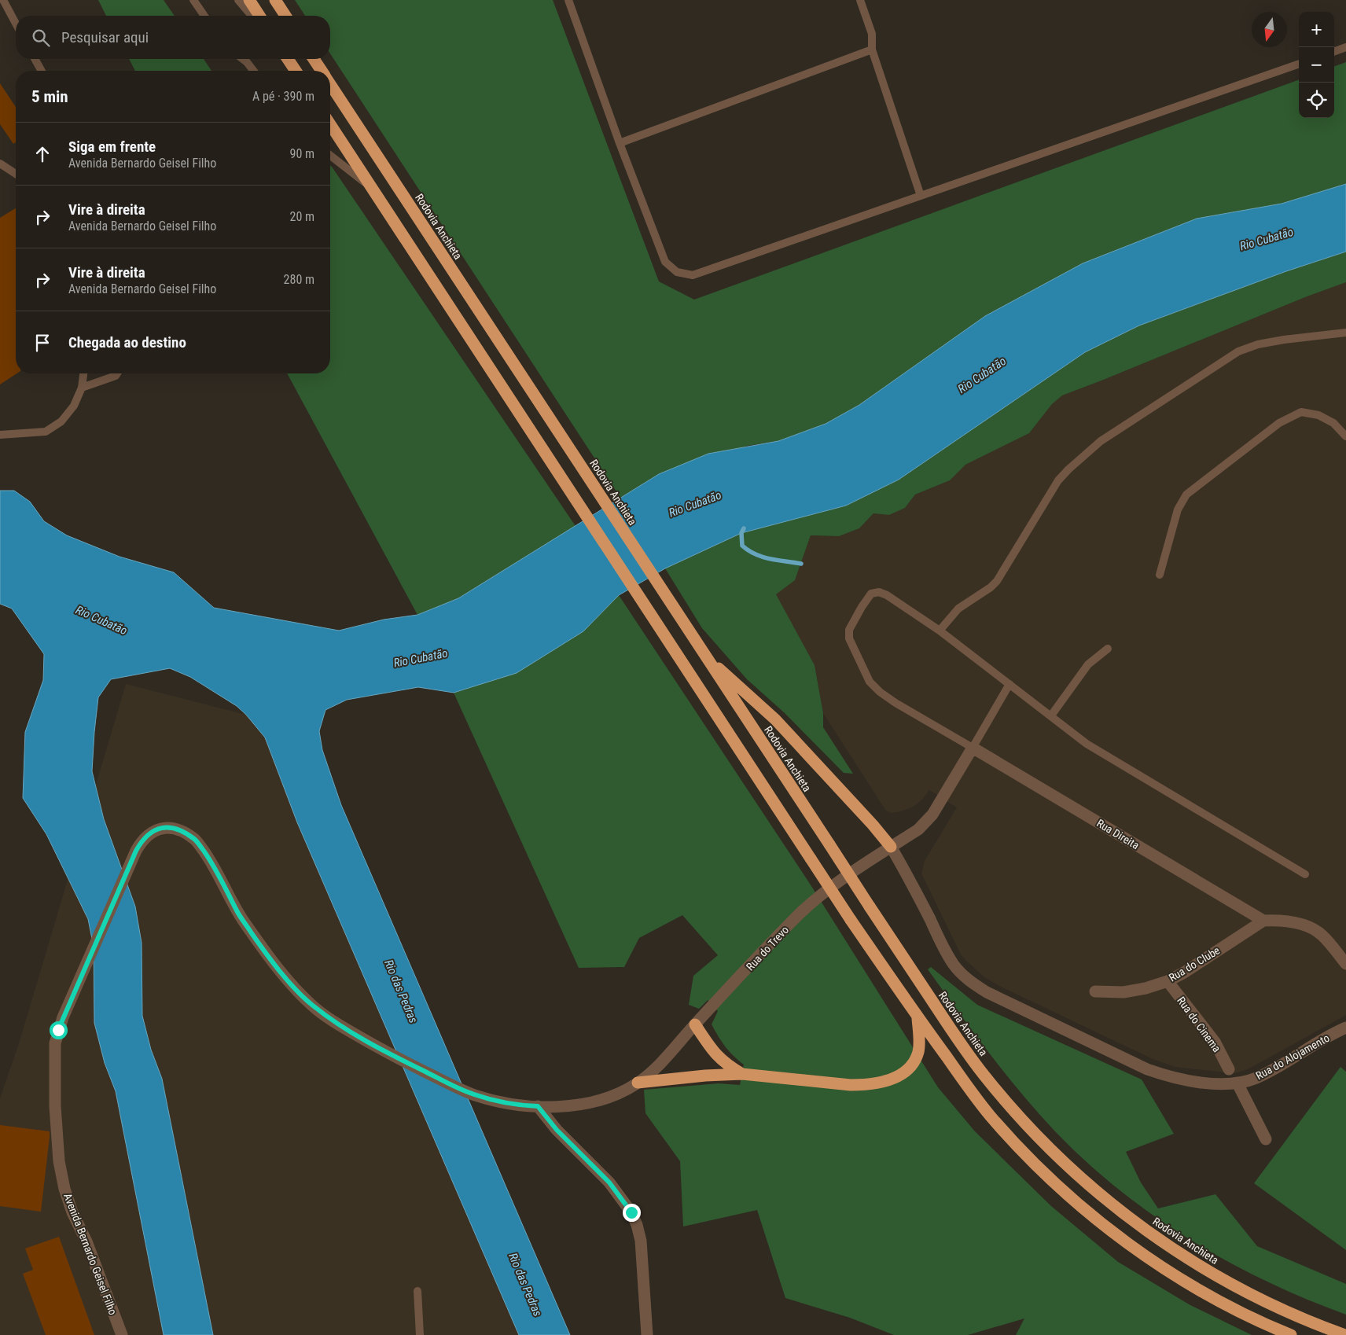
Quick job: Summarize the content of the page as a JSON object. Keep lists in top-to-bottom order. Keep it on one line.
{"streets":{"highway":["Rodovia Anchieta"],"street":["Rua Direita","Rua do Trevo","Rua do Clube","Rua do Cinema","Rua do Alojamento","Avenida Bernardo Geisel Filho"]},"crossings":[["Rua Direita","Rua do Trevo"],["Rua Direita","Rua do Clube"],["Rua do Trevo","Rua do Alojamento"],["Rua do Trevo","Avenida Bernardo Geisel Filho"],["Rua do Clube","Rua do Cinema"]],"water":["Rio Cubatão","Rio das Pedras"],"north":"bottom","page":{"map_buttons":["+","−"],"search":"Pesquisar aqui","heading":["5 min","A pé · 390 m"],"list":[["Siga em frente","Avenida Bernardo Geisel Filho","90 m"],["Vire à direita","Avenida Bernardo Geisel Filho","20 m"],["Vire à direita","Avenida Bernardo Geisel Filho","280 m"],"Chegada ao destino"]}}
